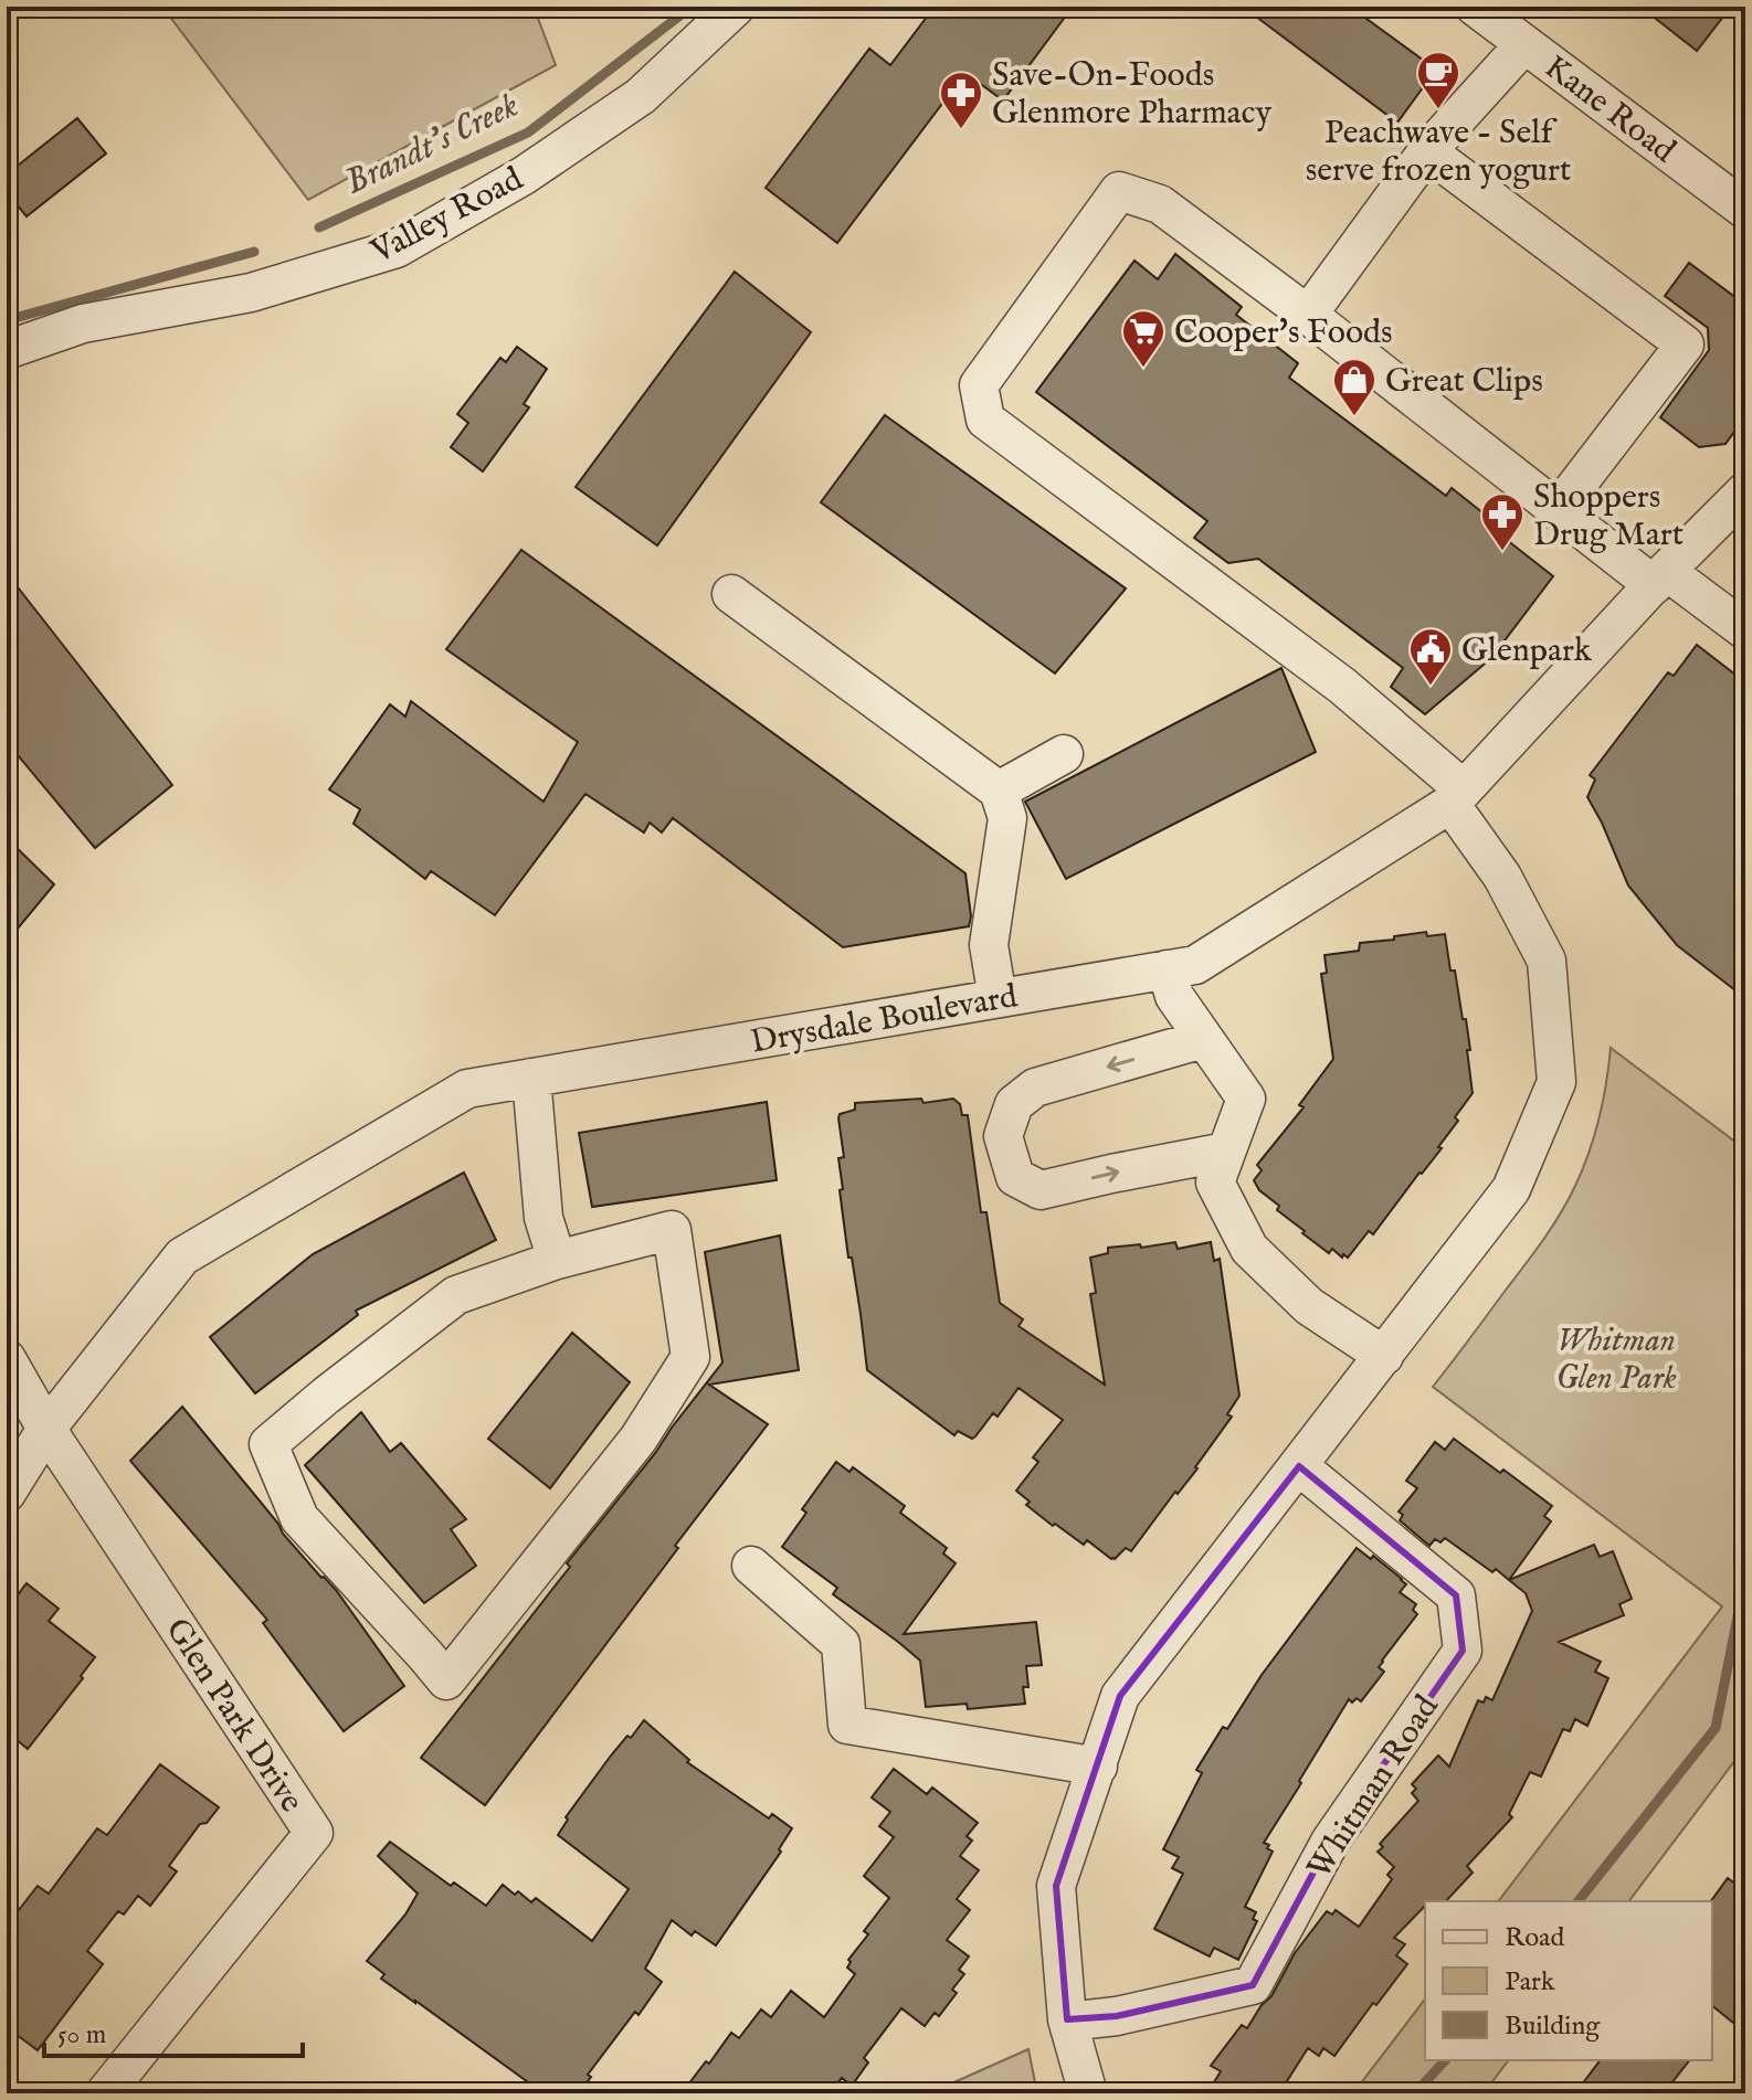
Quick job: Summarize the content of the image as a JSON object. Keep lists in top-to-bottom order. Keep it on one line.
{"streets":{"street":["Kane Road","Valley Road","Drysdale Boulevard","Glen Park Drive","Whitman Road"]},"crossings":[["Drysdale Boulevard","Glen Park Drive"]],"water":["Brandt's Creek"],"parks":["Whitman Glen Park"],"places":{"cafe":["Peachwave - Self serve frozen yogurt"],"pharmacy":["Save-On-Foods Glenmore Pharmacy","Shoppers Drug Mart"],"supermarket":["Cooper's Foods"],"shop":["Great Clips"],"public building":["Glenpark"]},"legend":["Road","Park","Building"],"scale_bar":"50 m"}
